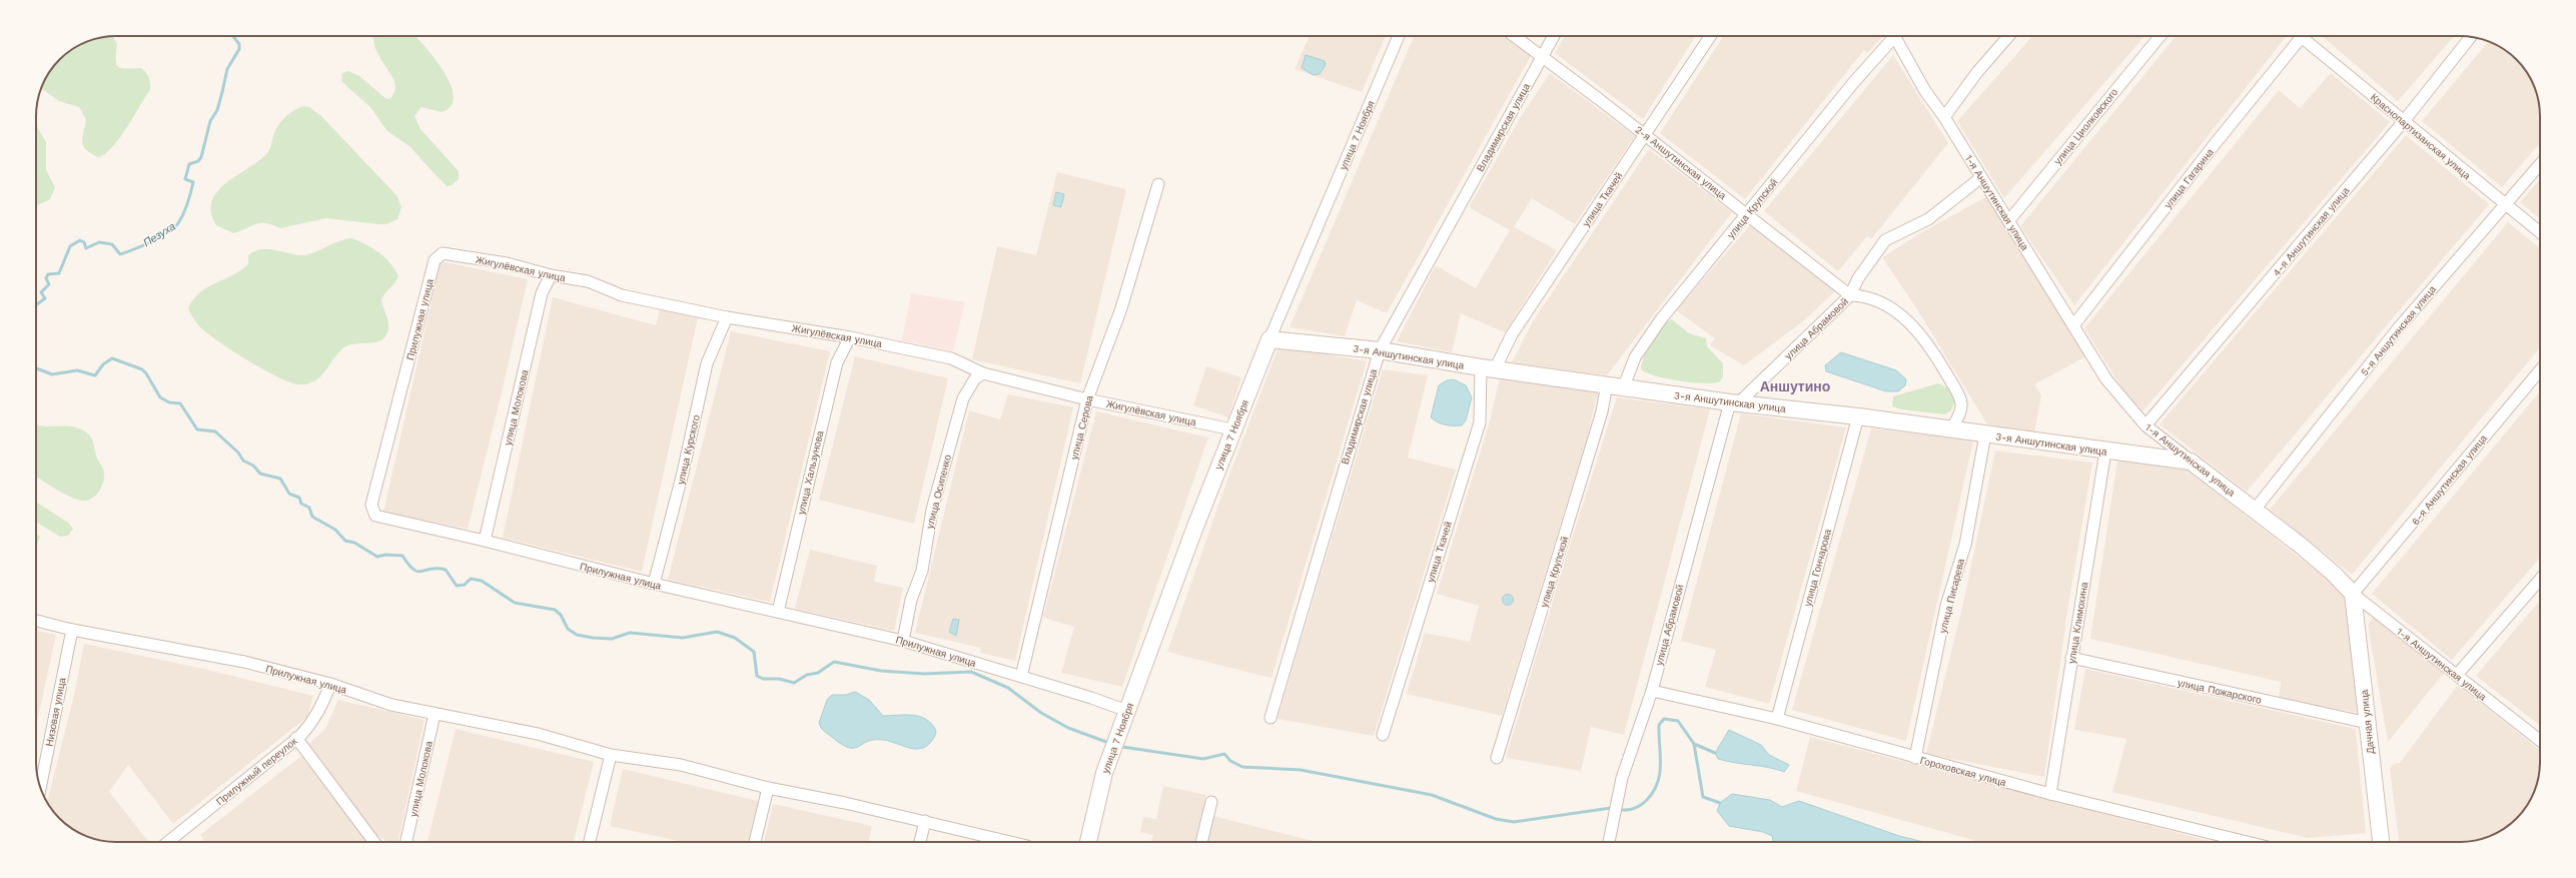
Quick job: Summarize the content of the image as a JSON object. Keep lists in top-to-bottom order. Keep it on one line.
{"streets":{"street":["улица Циолковского","Владимирская улица","улица 7 Ноября","Краснопартизанская улица","2-я Аншутинская улица","улица Гагарина","улица Ткачей","1-я Аншутинская улица","улица Крупской","4-я Аншутинская улица","Жигулёвская улица","Прилужная улица","улица Абрамовой","5-я Аншутинская улица","3-я Аншутинская улица","улица Молокова","улица Серова","улица Курского","улица Хальзунова","6-я Аншутинская улица","улица Осипенко","улица Гончарова","улица Писарева","улица Климохина","улица Пожарского","Низовая улица","Дачная улица","Прилужный переулок","Гороховская улица"]},"crossings":[["улица Циолковского","1-я Аншутинская улица"],["Владимирская улица","2-я Аншутинская улица"],["Владимирская улица","3-я Аншутинская улица"],["улица 7 Ноября","Жигулёвская улица"],["улица 7 Ноября","Прилужная улица"],["улица 7 Ноября","3-я Аншутинская улица"],["Краснопартизанская улица","4-я Аншутинская улица"],["Краснопартизанская улица","5-я Аншутинская улица"],["2-я Аншутинская улица","улица Ткачей"],["2-я Аншутинская улица","улица Крупской"],["2-я Аншутинская улица","улица Абрамовой"],["улица Гагарина","1-я Аншутинская улица"],["улица Ткачей","3-я Аншутинская улица"],["1-я Аншутинская улица","4-я Аншутинская улица"],["1-я Аншутинская улица","улица Абрамовой"],["1-я Аншутинская улица","5-я Аншутинская улица"],["1-я Аншутинская улица","3-я Аншутинская улица"],["1-я Аншутинская улица","6-я Аншутинская улица"],["1-я Аншутинская улица","Дачная улица"],["улица Крупской","3-я Аншутинская улица"],["Жигулёвская улица","Прилужная улица"],["Жигулёвская улица","улица Молокова"],["Жигулёвская улица","улица Серова"],["Жигулёвская улица","улица Курского"],["Жигулёвская улица","улица Хальзунова"],["Жигулёвская улица","улица Осипенко"],["Прилужная улица","улица Молокова"],["Прилужная улица","улица Серова"],["Прилужная улица","улица Курского"],["Прилужная улица","улица Хальзунова"],["Прилужная улица","улица Осипенко"],["Прилужная улица","Низовая улица"],["Прилужная улица","Прилужный переулок"],["улица Абрамовой","3-я Аншутинская улица"],["улица Абрамовой","Гороховская улица"],["3-я Аншутинская улица","улица Гончарова"],["3-я Аншутинская улица","улица Писарева"],["3-я Аншутинская улица","улица Климохина"],["6-я Аншутинская улица","Дачная улица"],["улица Гончарова","Гороховская улица"],["улица Писарева","Гороховская улица"],["улица Климохина","улица Пожарского"],["улица Климохина","Гороховская улица"],["улица Пожарского","Дачная улица"]],"districts":["Аншутино"],"water":["Пезуха"]}
